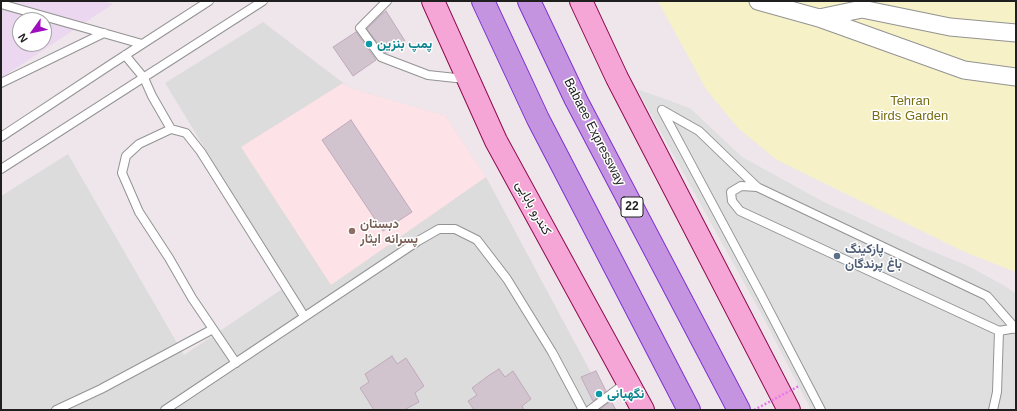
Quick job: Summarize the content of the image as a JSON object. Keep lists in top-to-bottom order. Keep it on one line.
{"streets":{"highway":["Babaee Expressway","22"],"main road":["کندرو بابایی"]},"parks":["Tehran Birds Garden"],"places":["پمپ بنزین","دبستان پسرانه ایثار","پارکینگ باغ پرندگان","نگهبانی"],"north":"bottom left"}
